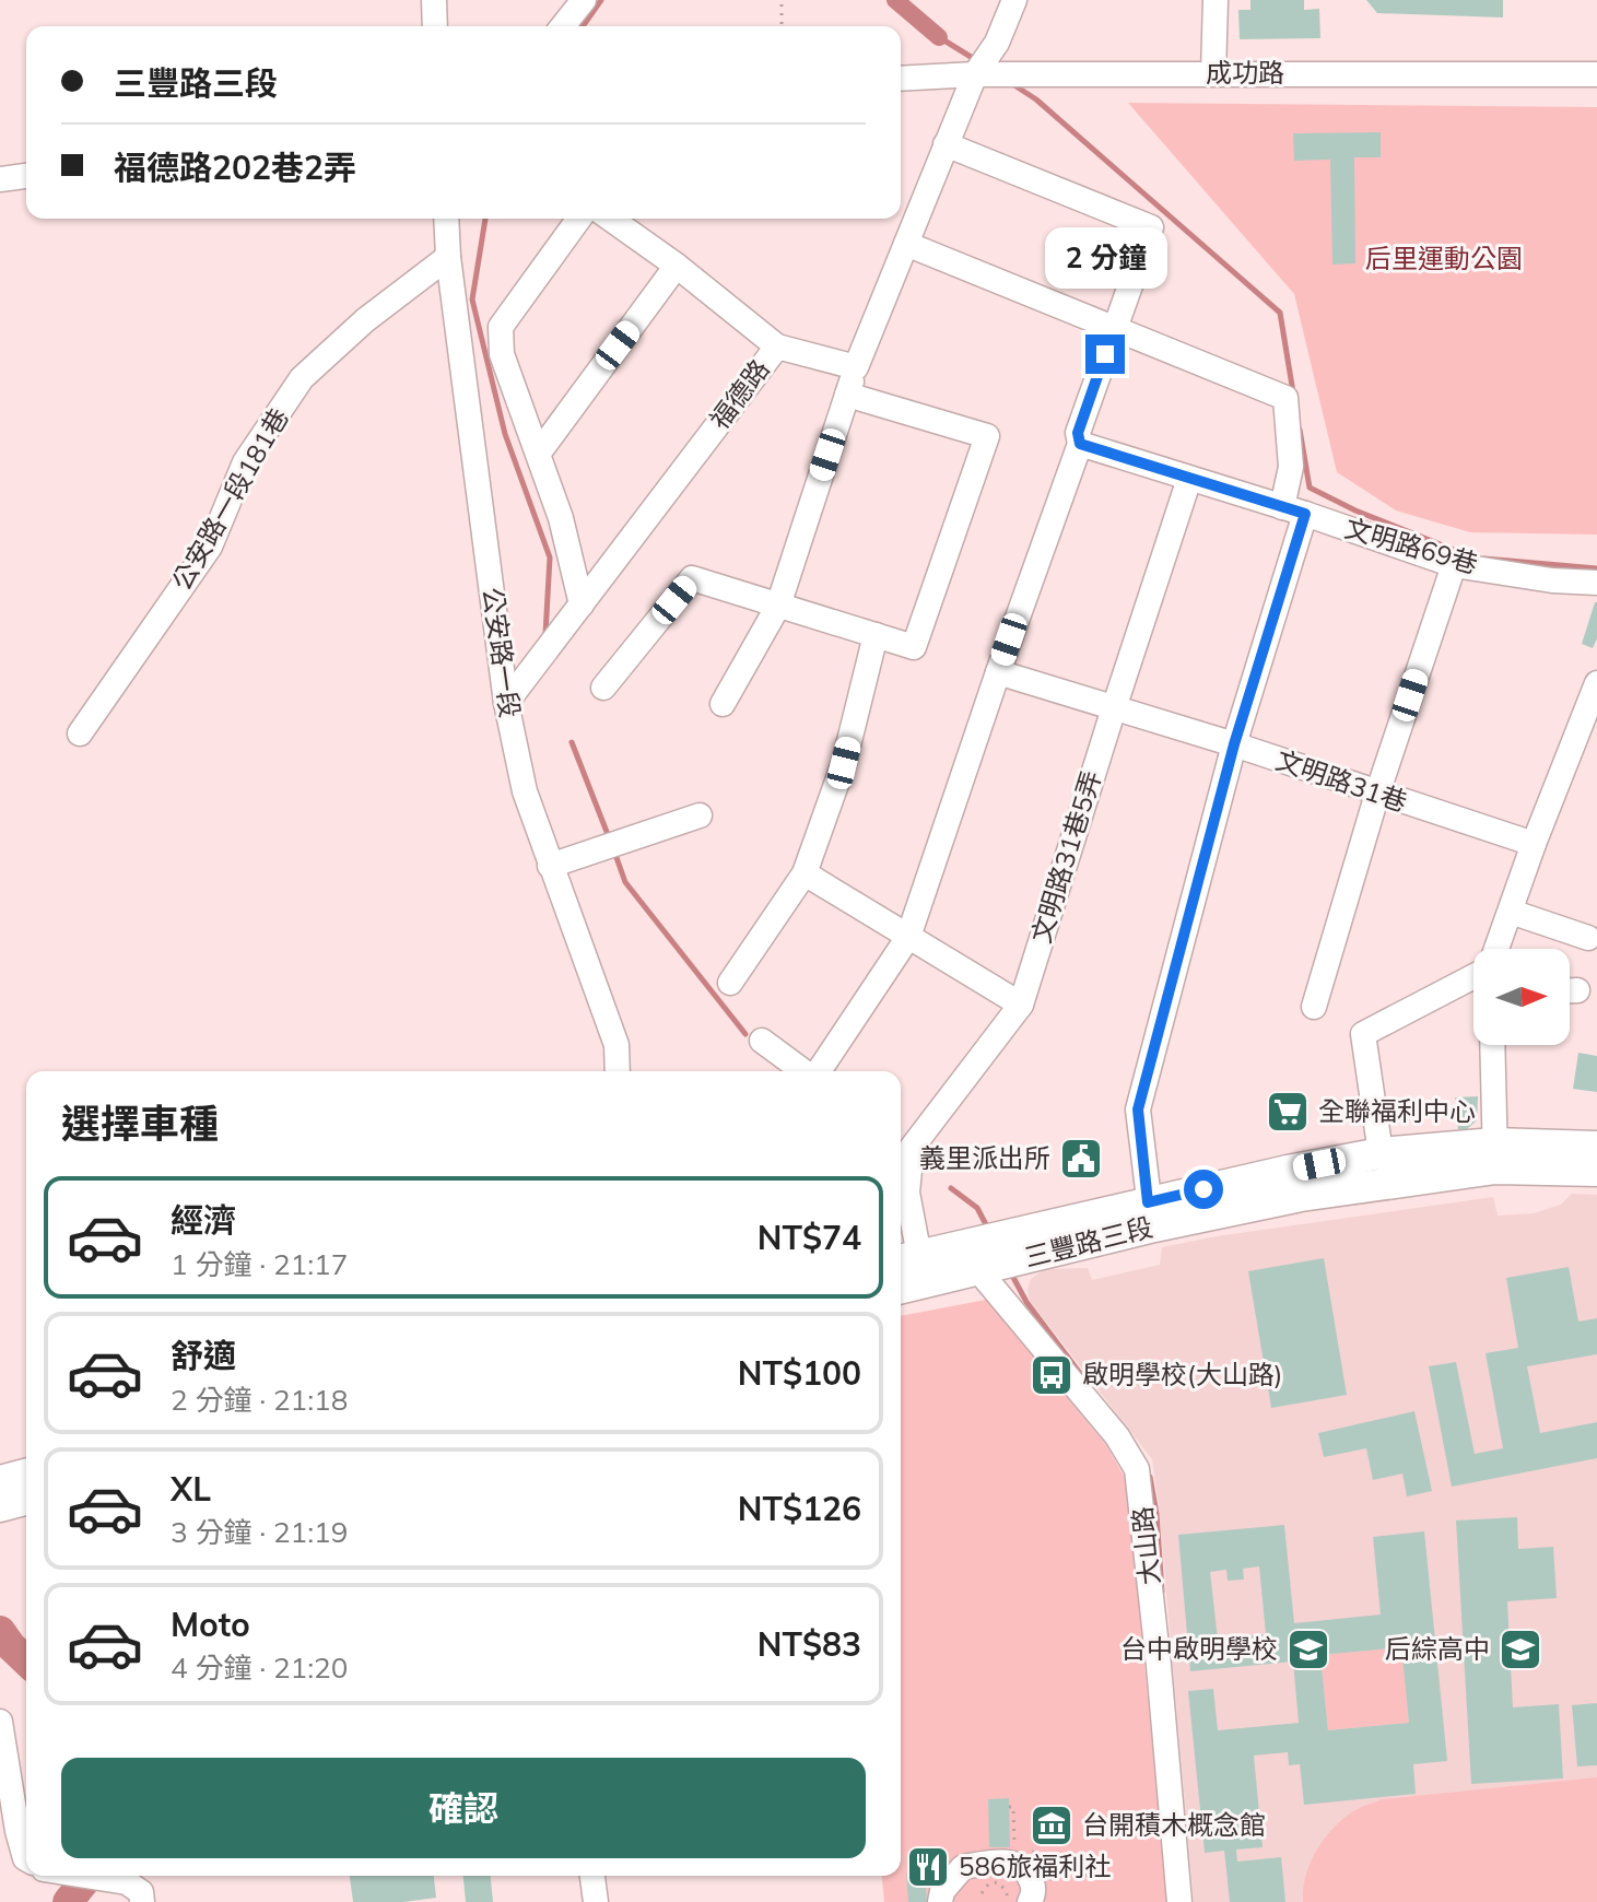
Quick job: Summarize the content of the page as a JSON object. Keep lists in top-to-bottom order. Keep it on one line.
{"streets":{"main road":["三豐路三段"],"street":["成功路","福德路","公安路一段181巷","文明路69巷","公安路一段","文明路31巷","文明路31巷5弄","大山路"]},"crossings":[["福德路","公安路一段"],["公安路一段181巷","公安路一段"],["文明路69巷","文明路31巷5弄"],["文明路31巷","文明路31巷5弄"],["三豐路三段","大山路"]],"parks":["后里運動公園"],"places":{"supermarket":["全聯福利中心"],"public building":["義里派出所"],"bus stop":["啟明學校(大山路)"],"school or university":["台中啟明學校","后綜高中"],"museum":["台開積木概念館"],"restaurant":["586旅福利社"]},"north":"right","page":{"banner":["三豐路三段","福德路202巷2弄"],"bubble":"2 分鐘","heading":"選擇車種","list":[{"name":"經濟","note":"1 分鐘 · 21:17","value":"NT$74"},{"name":"舒適","note":"2 分鐘 · 21:18","value":"NT$100"},{"name":"XL","note":"3 分鐘 · 21:19","value":"NT$126"},{"name":"Moto","note":"4 分鐘 · 21:20","value":"NT$83"}],"buttons":"確認"}}
